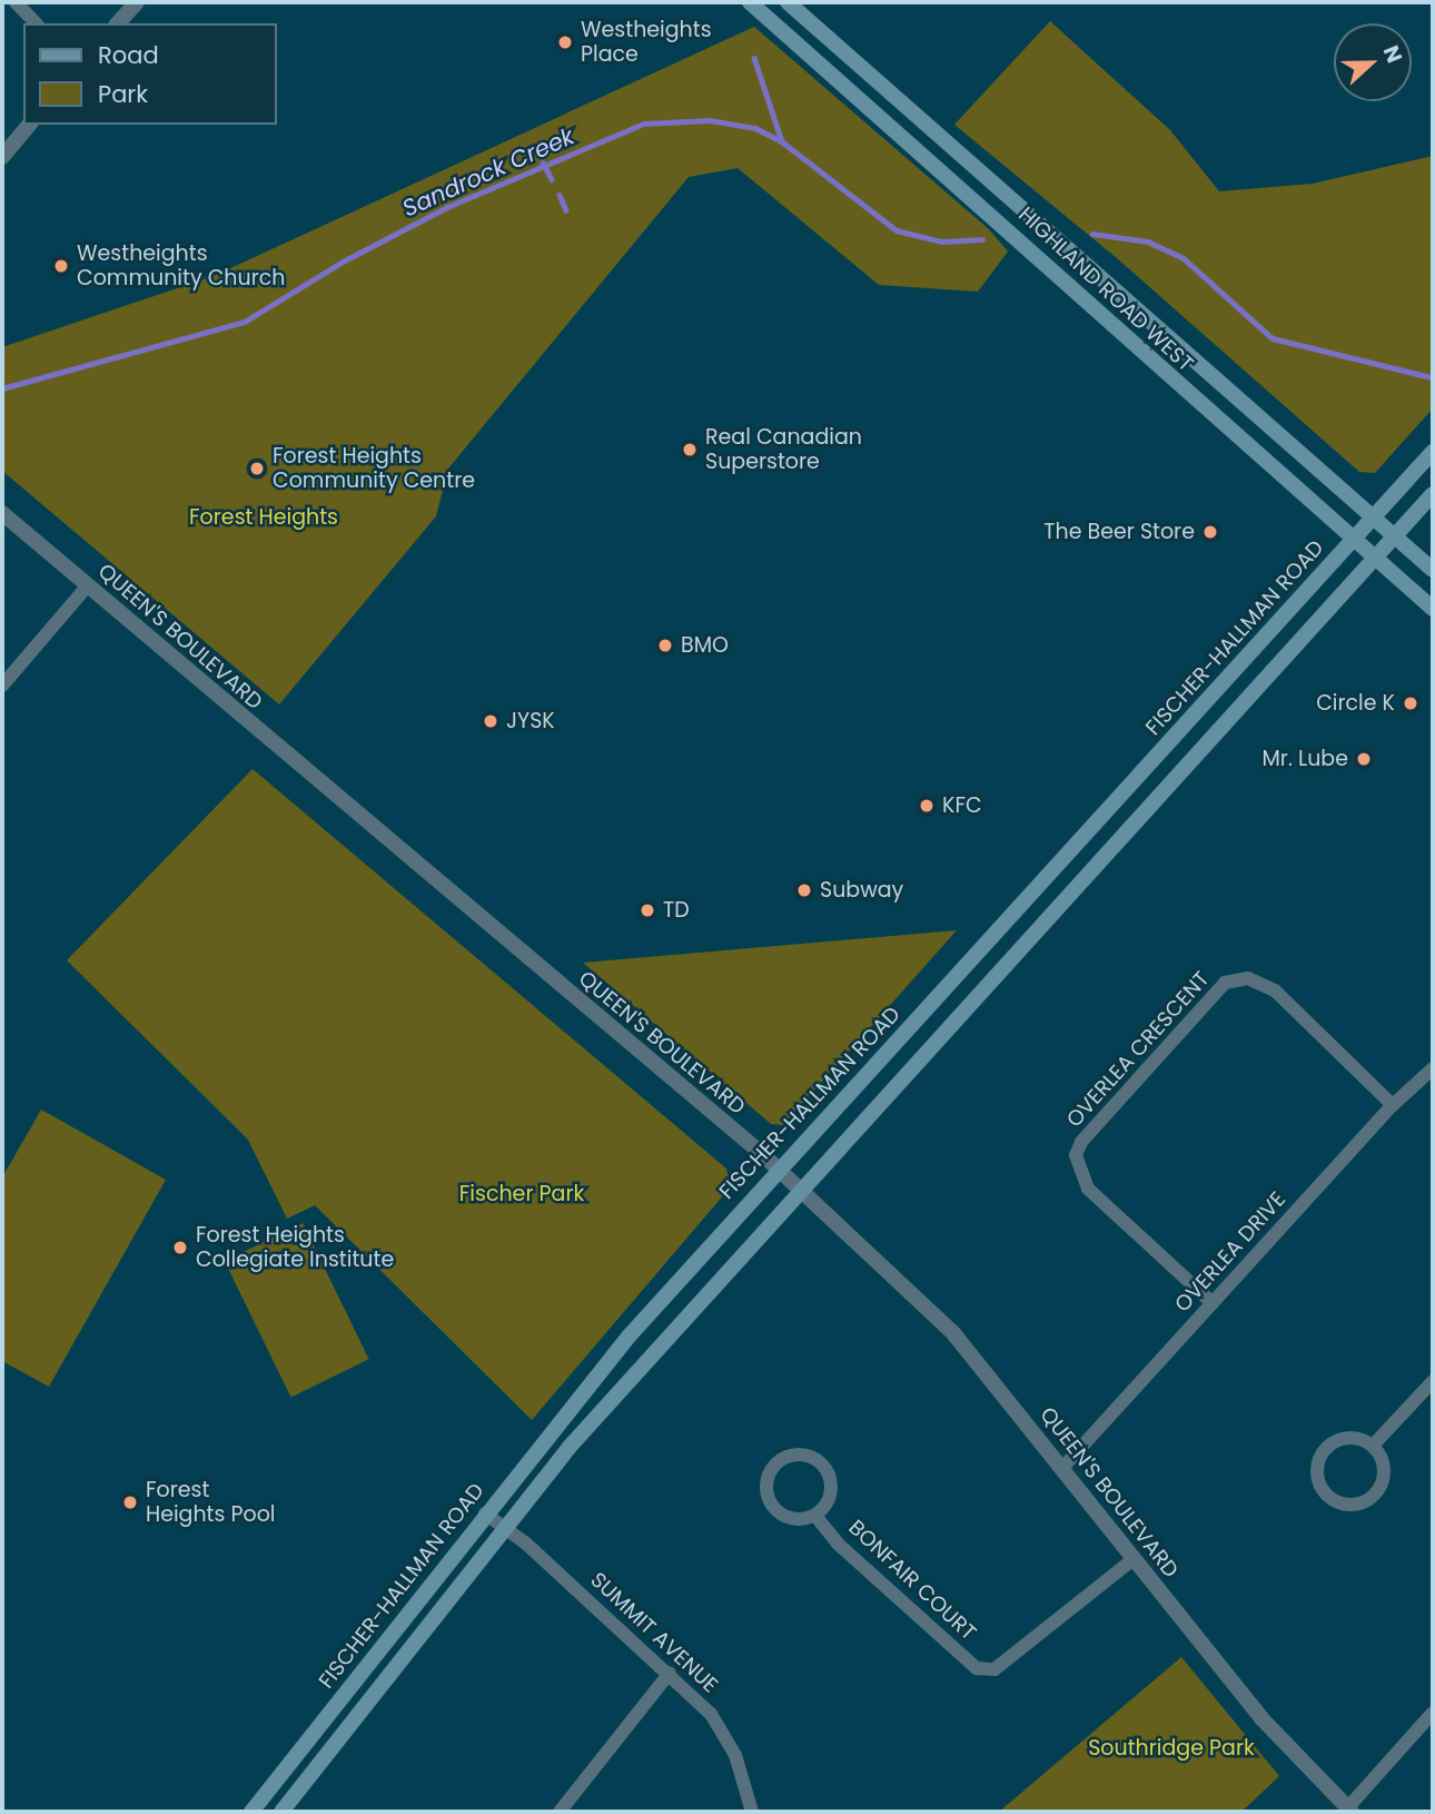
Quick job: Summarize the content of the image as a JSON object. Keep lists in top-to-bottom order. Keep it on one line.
{"streets":{"main road":["HIGHLAND ROAD WEST","FISCHER-HALLMAN ROAD"],"street":["QUEEN'S BOULEVARD","OVERLEA CRESCENT","OVERLEA DRIVE","BONFAIR COURT","SUMMIT AVENUE"]},"crossings":[["HIGHLAND ROAD WEST","FISCHER-HALLMAN ROAD"],["QUEEN'S BOULEVARD","FISCHER-HALLMAN ROAD"],["QUEEN'S BOULEVARD","OVERLEA DRIVE"],["QUEEN'S BOULEVARD","BONFAIR COURT"],["FISCHER-HALLMAN ROAD","SUMMIT AVENUE"],["OVERLEA CRESCENT","OVERLEA DRIVE"]],"water":["Sandrock Creek"],"parks":["Forest Heights","Fischer Park","Southridge Park"],"places":["Westheights Place","Westheights Community Church","Real Canadian Superstore","Forest Heights Community Centre","The Beer Store","BMO","Circle K","JYSK","Mr. Lube","KFC","Subway","TD","Forest Heights Collegiate Institute","Forest Heights Pool"],"legend":["Road","Park"],"north":"right"}
